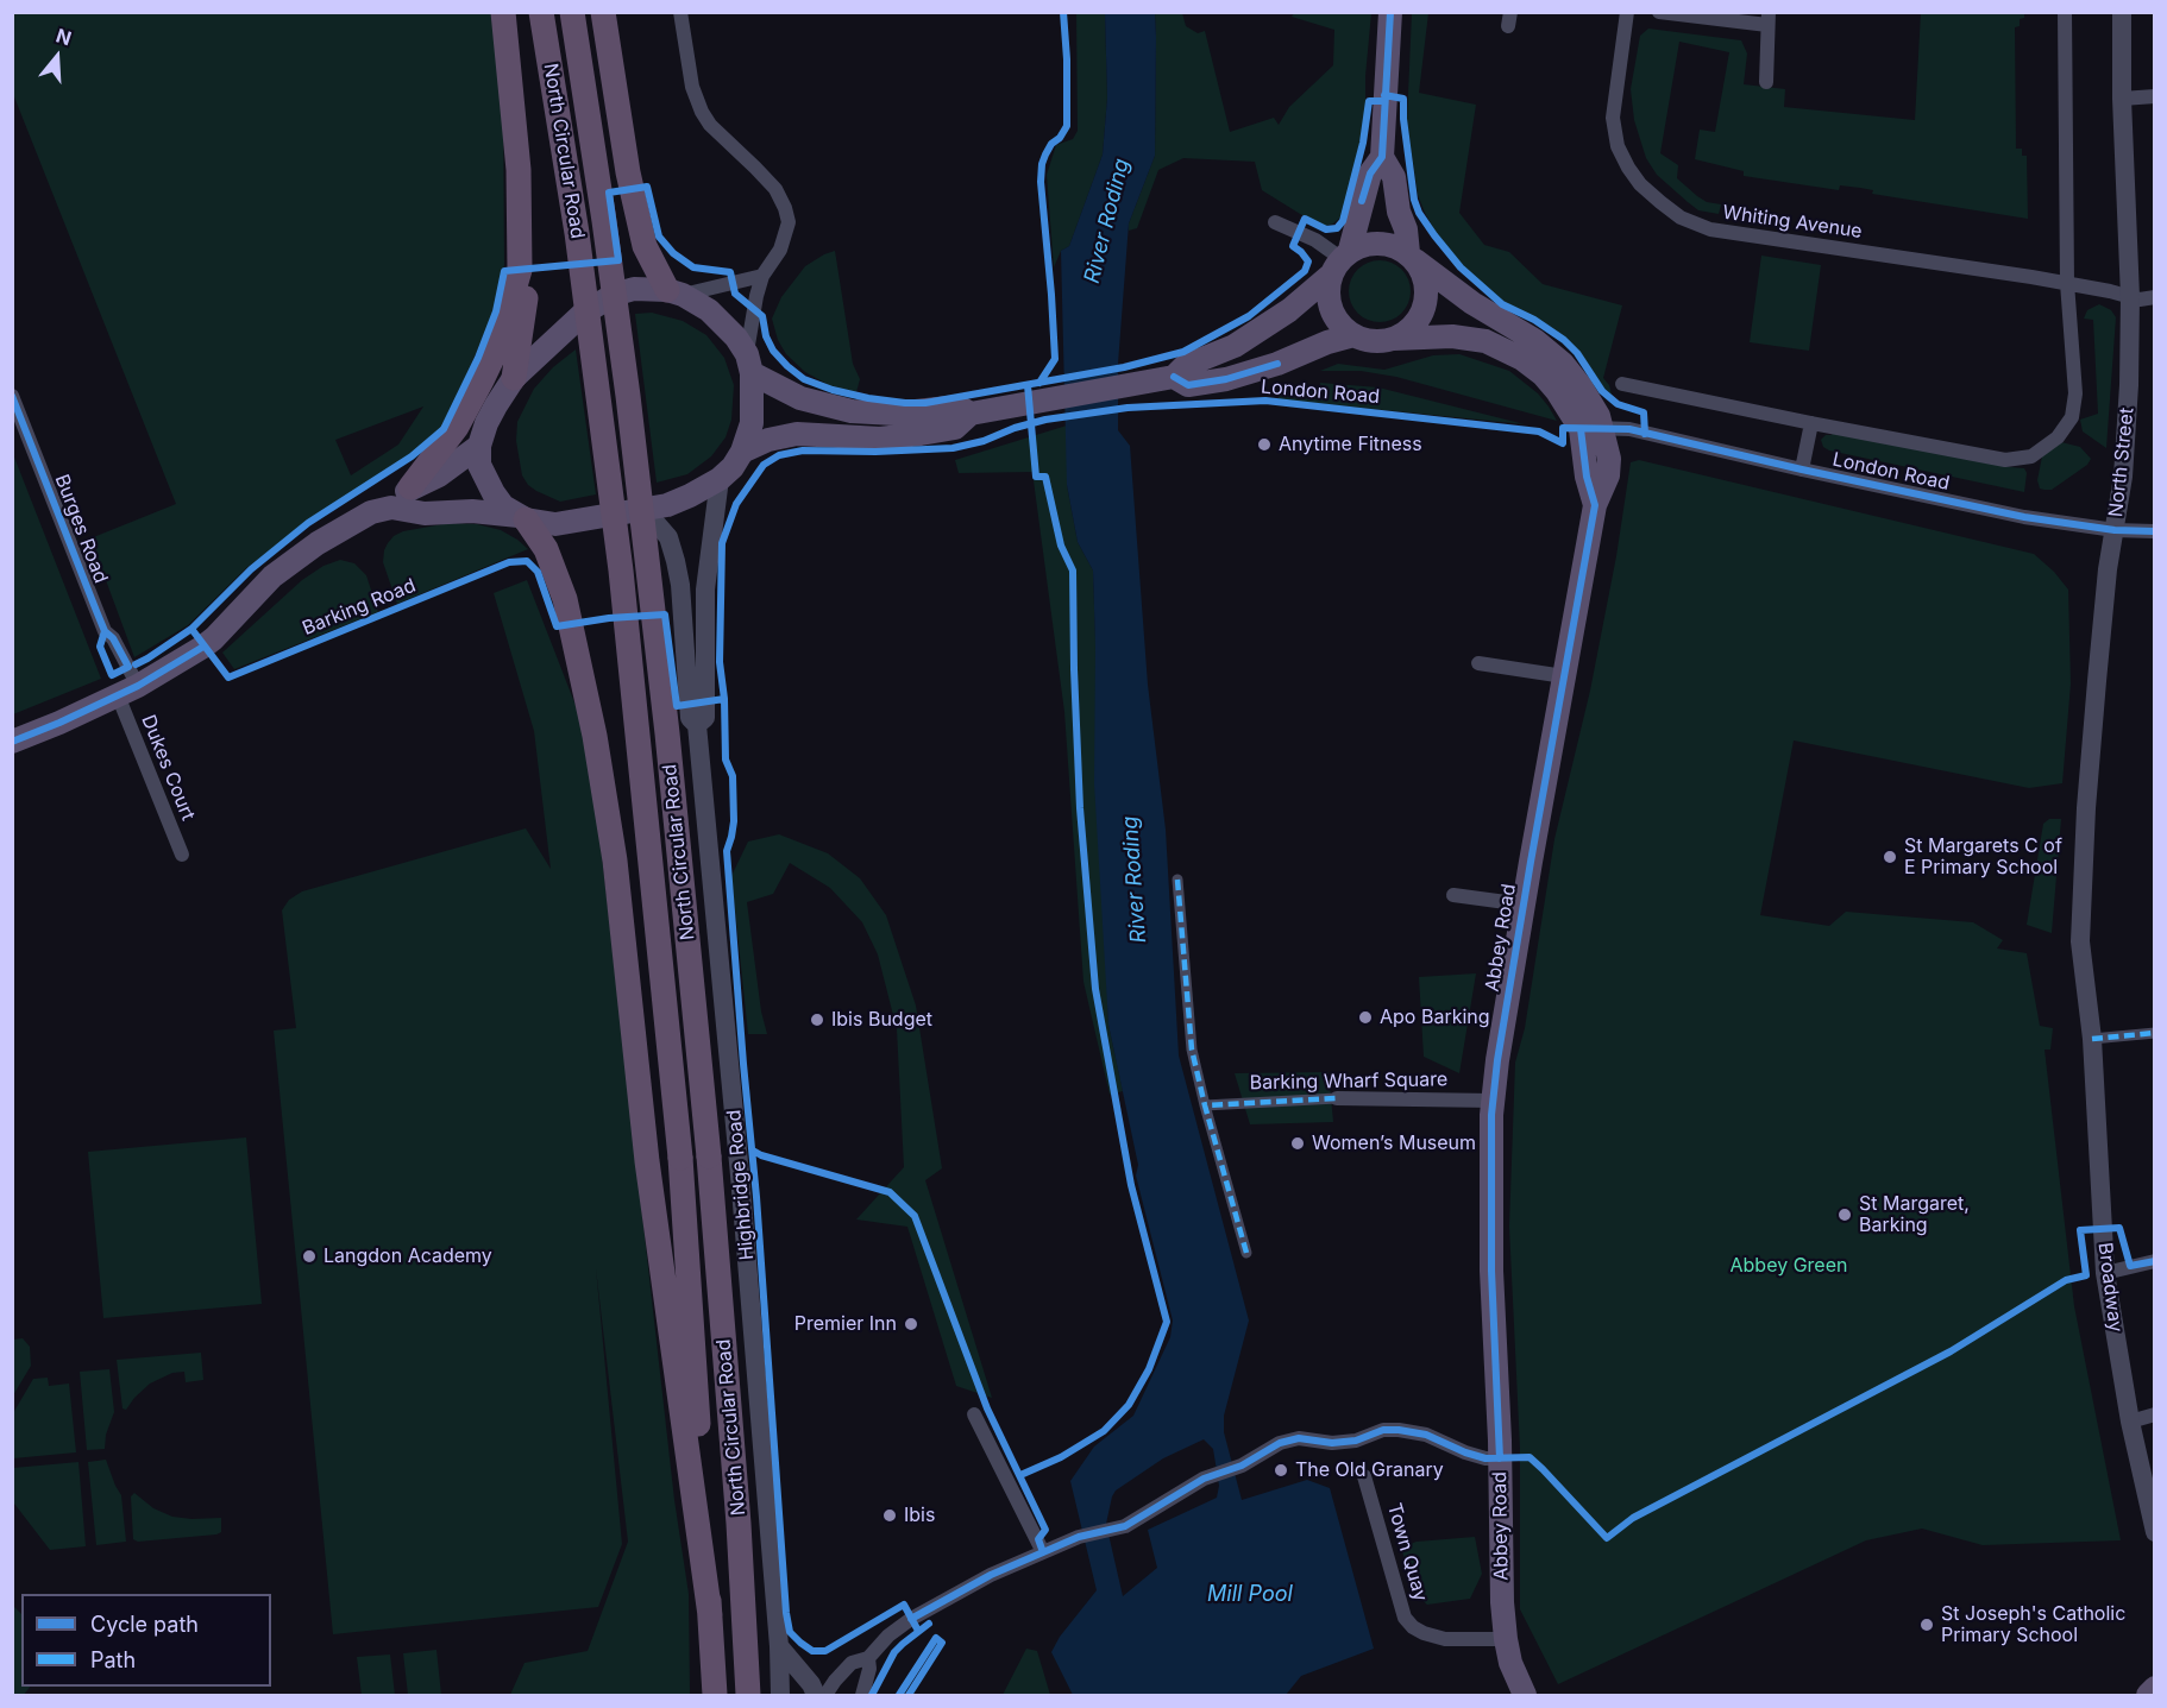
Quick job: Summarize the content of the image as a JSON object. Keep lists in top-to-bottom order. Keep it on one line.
{"streets":{"highway":["North Circular Road"],"main road":["London Road","Abbey Road"],"street":["Whiting Avenue","North Street","Burges Road","Dukes Court","Barking Wharf Square","Highbridge Road","Broadway","Town Quay"],"cycle path":["Barking Road"]},"crossings":[["Whiting Avenue","North Street"],["London Road","North Street"],["London Road","Abbey Road"],["London Road","Highbridge Road"],["North Street","Broadway"],["Burges Road","Dukes Court"],["Abbey Road","Barking Wharf Square"],["Abbey Road","Town Quay"]],"water":["River Roding","Mill Pool"],"parks":["Abbey Green"],"places":["Anytime Fitness","St Margarets C of E Primary School","Apo Barking","Ibis Budget","Women’s Museum","St Margaret, Barking","Langdon Academy","Premier Inn","The Old Granary","Ibis","St Joseph's Catholic Primary School"],"legend":["Cycle path","Path"],"north":"top"}
